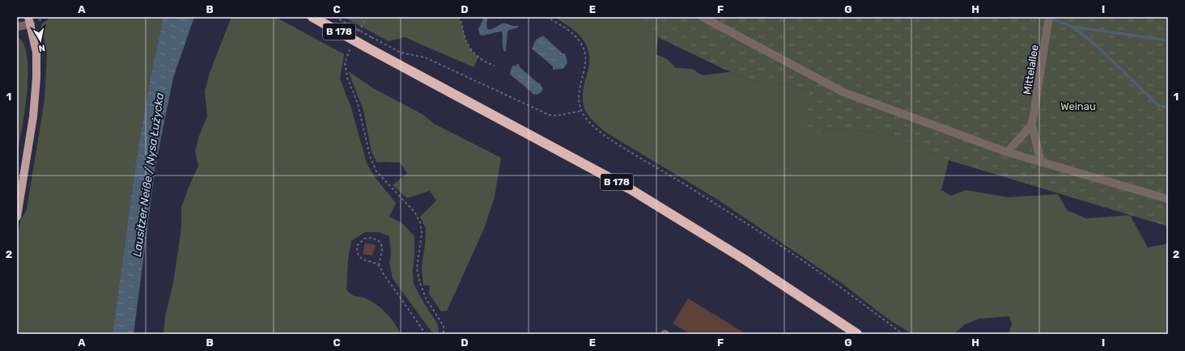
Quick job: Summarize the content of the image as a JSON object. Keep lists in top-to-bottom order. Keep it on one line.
{"streets":{"highway":["B 178"],"street":["Mittelallee"]},"water":["Lausitzer Neiße / Nysa Łużycka"],"parks":["Weinau"],"north":"bottom","grid":{"columns":["A","B","C","D","E","F","G","H","I"],"rows":["1","2"]}}
